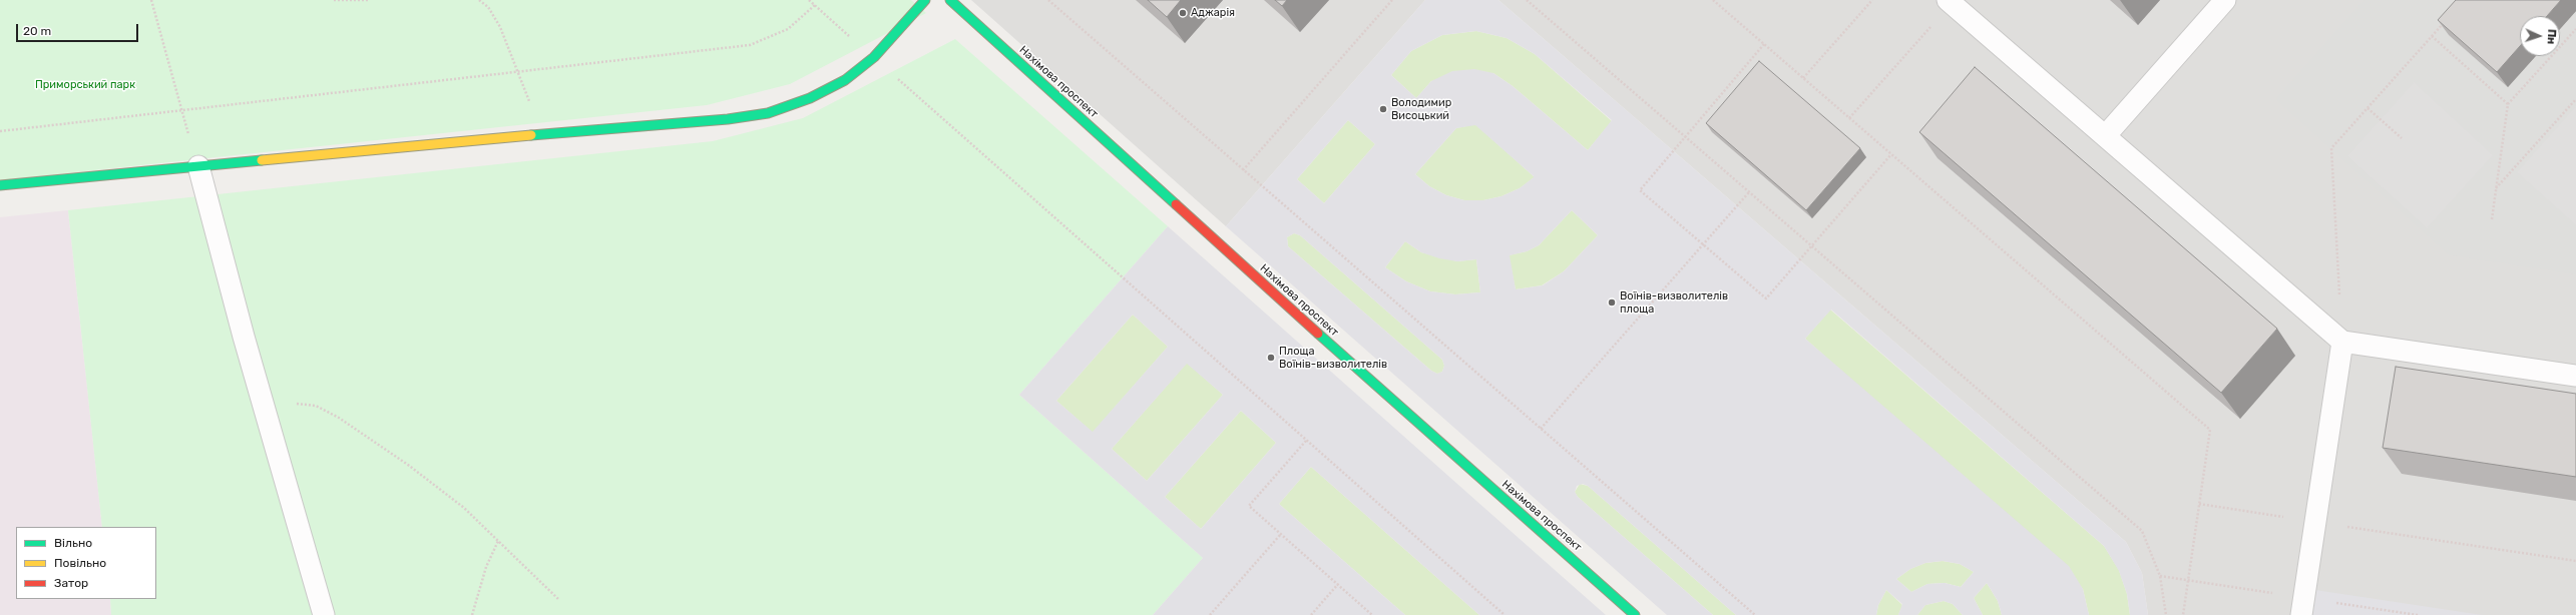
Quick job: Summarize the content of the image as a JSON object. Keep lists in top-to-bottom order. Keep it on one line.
{"streets":{"street":["Нахімова проспект"]},"parks":["Приморський парк"],"places":["Аджарія","Володимир Висоцький","Воїнів-визволителів площа","Площа Воїнів-визволителів"],"legend":["Вільно","Повільно","Затор"],"scale_bar":"20 m","north":"right"}
